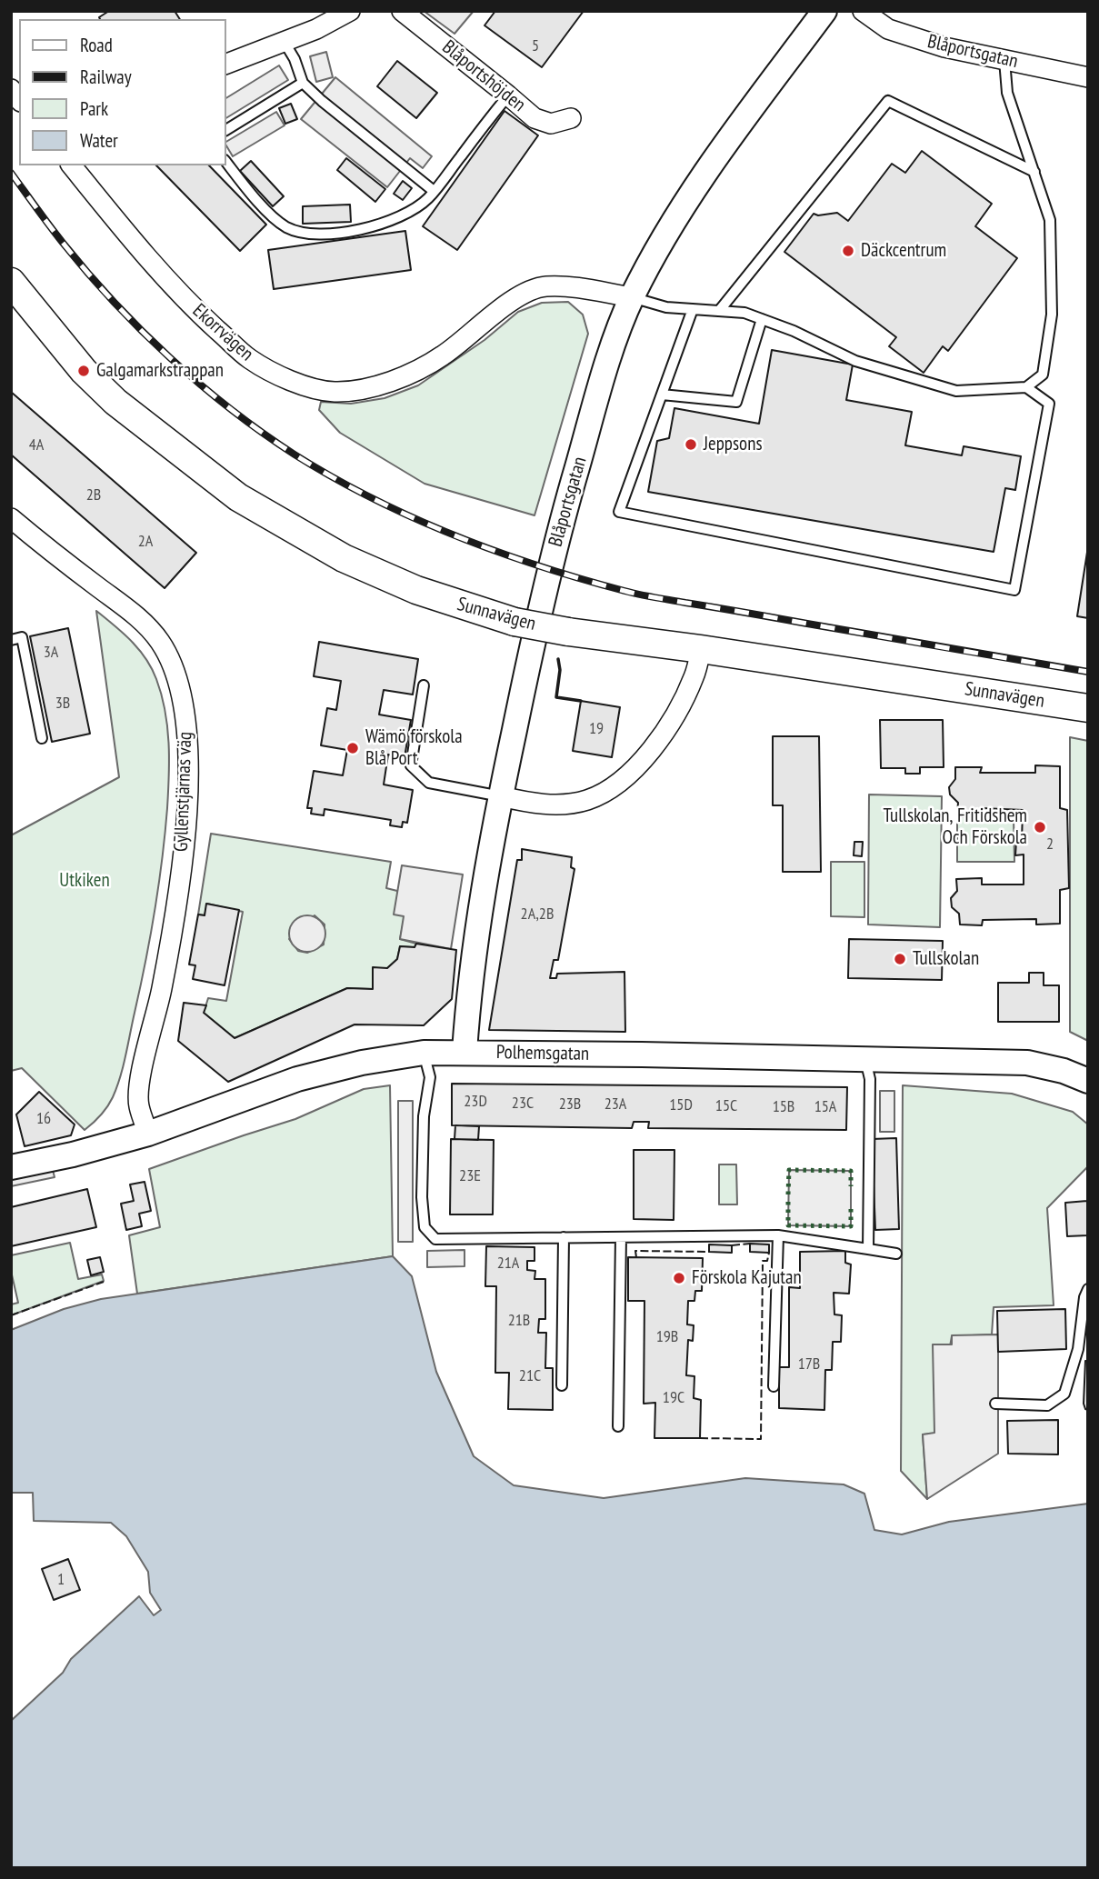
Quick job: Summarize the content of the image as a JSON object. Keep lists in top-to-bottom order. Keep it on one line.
{"streets":{"main road":["Sunnavägen"],"street":["Blåportsgatan","Blåportshöjden","Ekorrvägen","Gyllenstjärnas väg","Polhemsgatan"]},"crossings":[["Blåportsgatan","Ekorrvägen"],["Blåportsgatan","Polhemsgatan"],["Gyllenstjärnas väg","Polhemsgatan"]],"parks":["Utkiken"],"places":["Däckcentrum","Galgamarkstrappan","Jeppsons","Wämö förskola Blå Port","Tullskolan, Fritidshem Och Förskola","Tullskolan","Förskola Kajutan"],"house_numbers":["5","4A","2B","2A","3A","3B","19","2","2A,2B","23D","23C","23B","23A","15D","15C","15B","15A","16","23E","21A","21B","19B","17B","21C","19C","1"],"legend":["Road","Railway","Park","Water"]}
